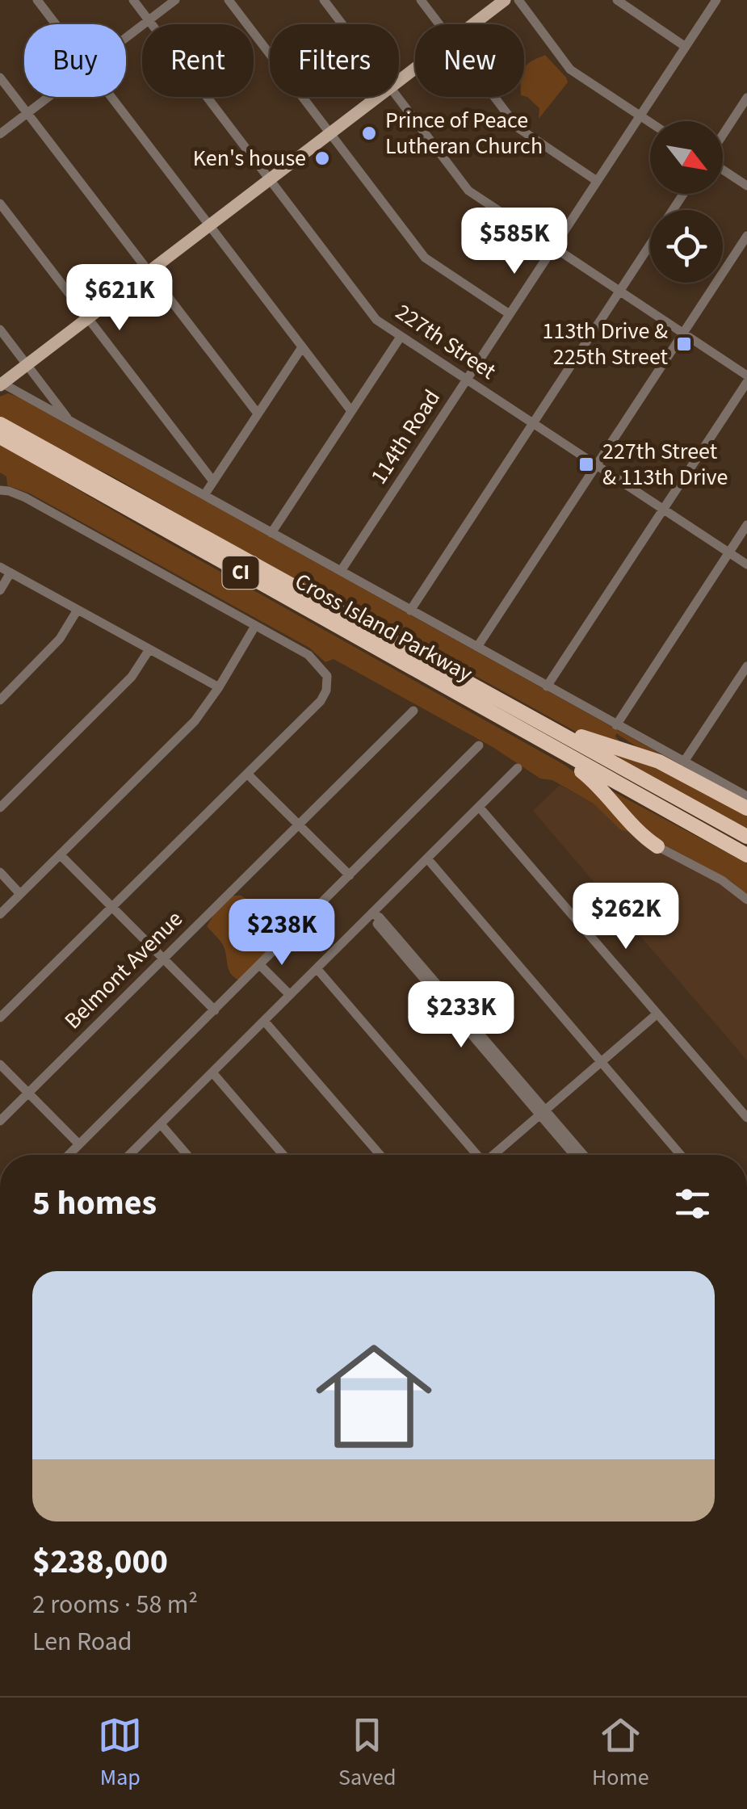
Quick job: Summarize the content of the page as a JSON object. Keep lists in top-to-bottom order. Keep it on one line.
{"streets":{"highway":["CI","Cross Island Parkway"],"street":["227th Street","114th Road","Belmont Avenue"]},"crossings":[["227th Street","114th Road"],["114th Road","Cross Island Parkway"]],"places":{"other":["Prince of Peace Lutheran Church","Ken's house"],"transit":["113th Drive & 225th Street","227th Street & 113th Drive"]},"north":"bottom right","page":{"chip":["Buy","Rent","Filters","New"],"price":["$585K","$621K","$262K","$238K","$233K"],"heading":"5 homes","list":[{"name":"$238,000","note":"2 rooms · 58 m² · Len Road"}],"tabs":["Map","Saved","Home"]}}
